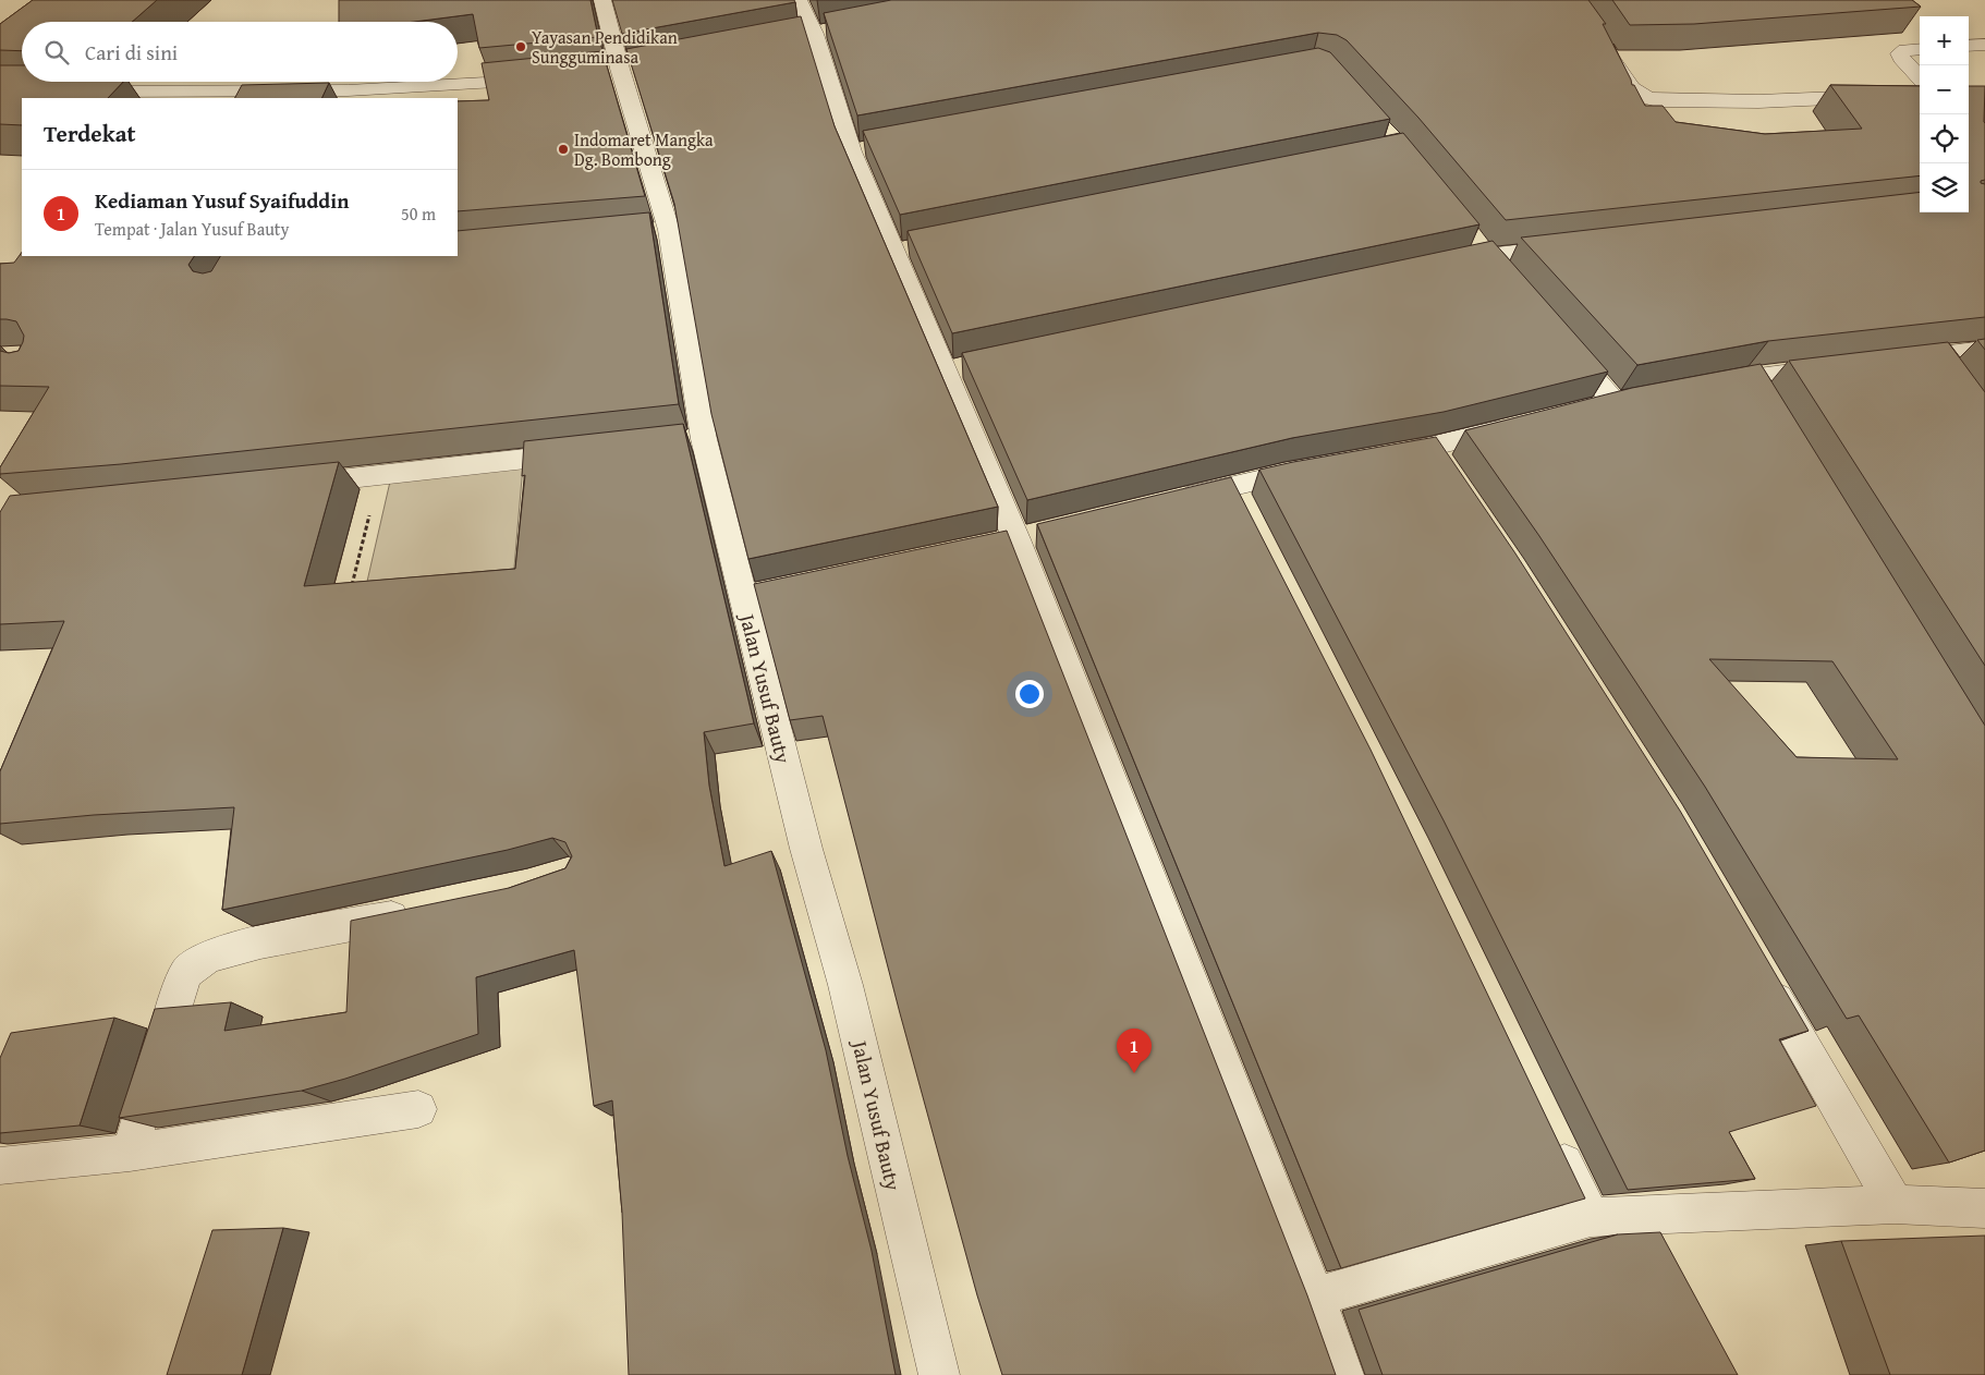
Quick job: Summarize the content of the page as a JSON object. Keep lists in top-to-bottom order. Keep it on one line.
{"streets":{"street":["Jalan Yusuf Bauty"]},"places":["Yayasan Pendidikan Sungguminasa","Indomaret Mangka Dg. Bombong"],"page":{"map_buttons":["+","−"],"search":"Cari di sini","heading":"Terdekat","list":[{"mark":"1","name":"Kediaman Yusuf Syaifuddin","note":"Tempat · Jalan Yusuf Bauty","value":"50 m"}],"pins":"1"}}
